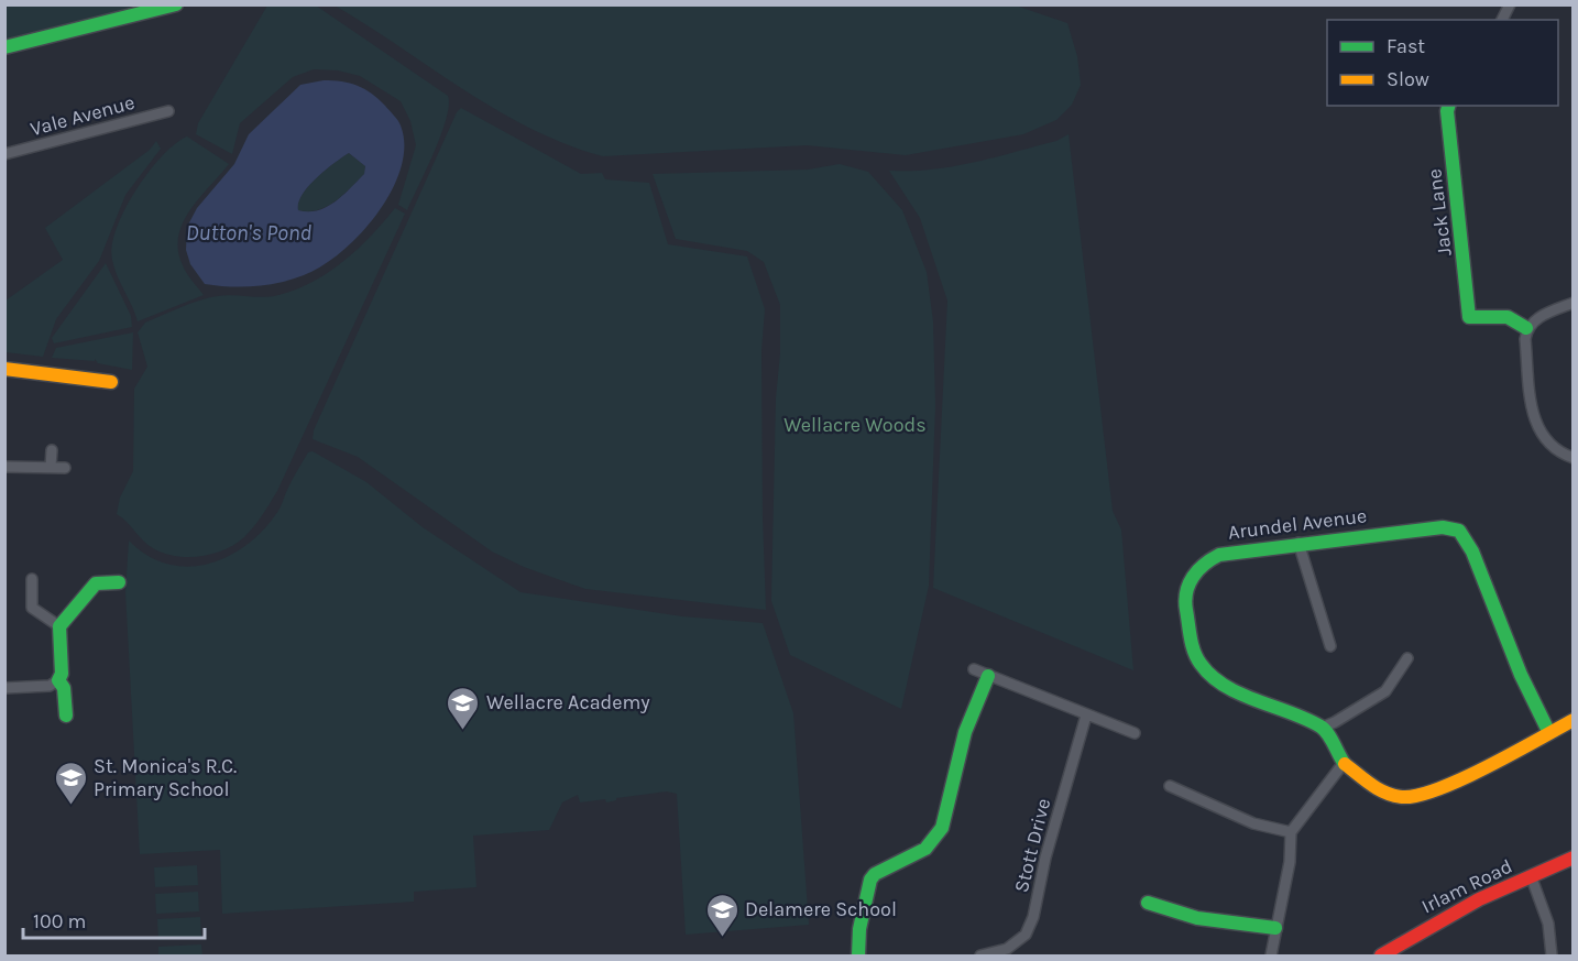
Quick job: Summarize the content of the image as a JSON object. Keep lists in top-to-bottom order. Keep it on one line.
{"streets":{"street":["Vale Avenue","Jack Lane","Arundel Avenue","Stott Drive","Irlam Road"]},"water":["Dutton's Pond"],"parks":["Wellacre Woods"],"places":{"school or university":["Wellacre Academy","St. Monica's R.C. Primary School","Delamere School"]},"legend":["Fast","Slow"],"scale_bar":"100 m"}
